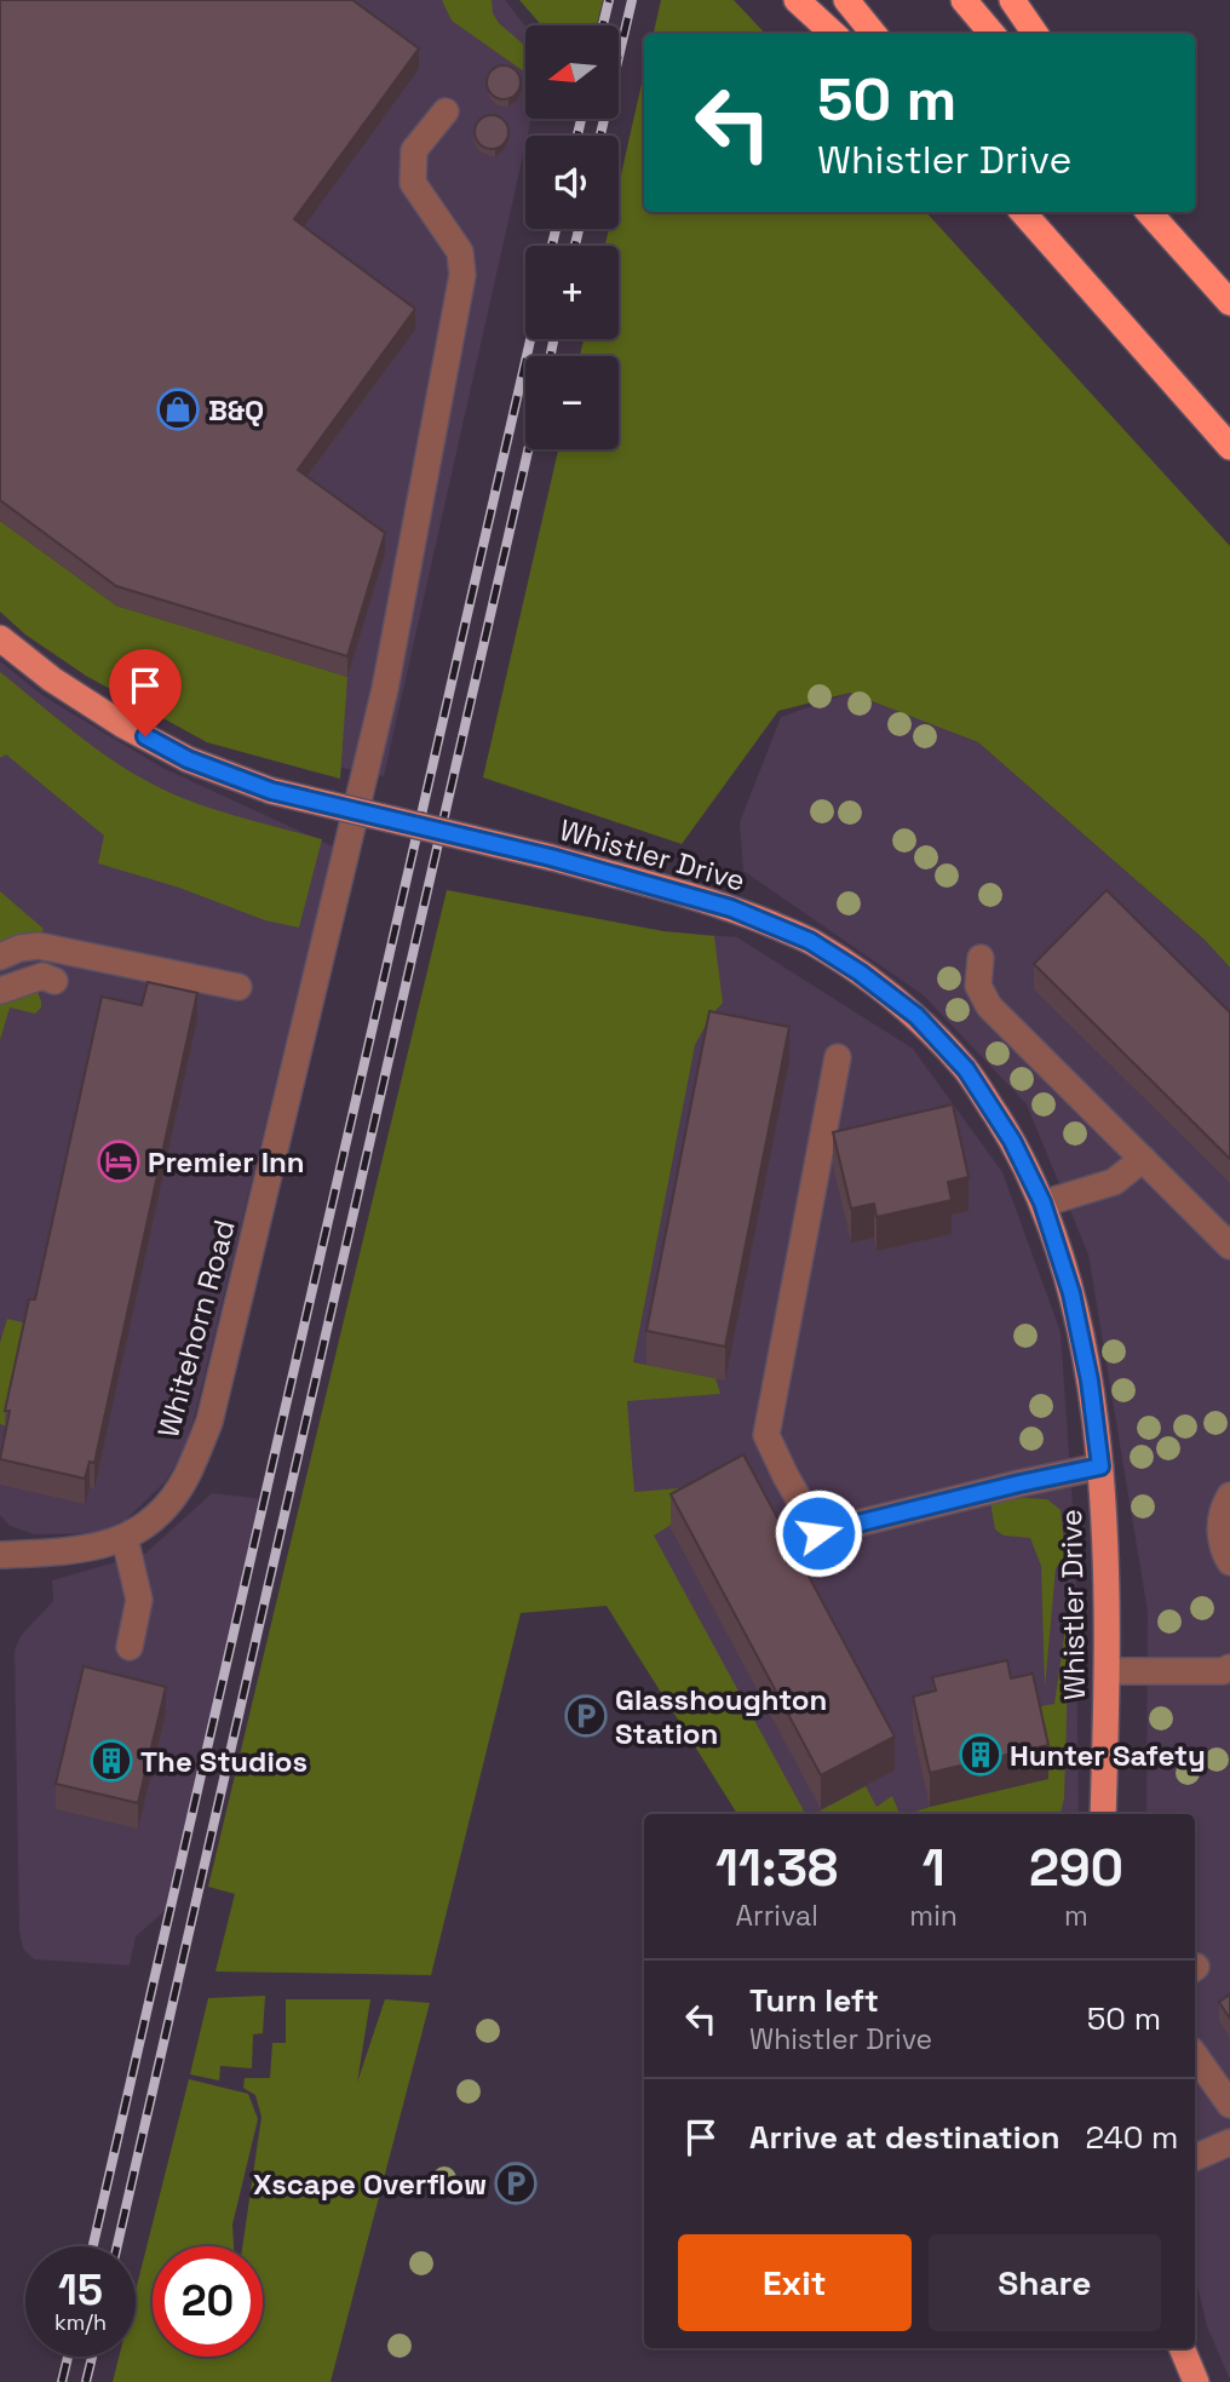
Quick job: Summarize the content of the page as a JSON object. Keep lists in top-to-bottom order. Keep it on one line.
{"streets":{"main road":["Whistler Drive"],"lane":["Whitehorn Road"]},"places":{"shop":["B&Q"],"hotel":["Premier Inn"],"parking":["Glasshoughton Station","Xscape Overflow"],"building":["Hunter Safety","The Studios"]},"north":"left","page":{"map_buttons":["+","−"],"turn":["50 m","Whistler Drive"],"eta":["11:38","Arrival","1","min","290","m"],"list":[{"name":"Turn left","note":"Whistler Drive","value":"50 m"},{"name":"Arrive at destination","value":"240 m"}],"buttons":["Exit","Share"],"speed":"15 km/h","limit":"20"}}
